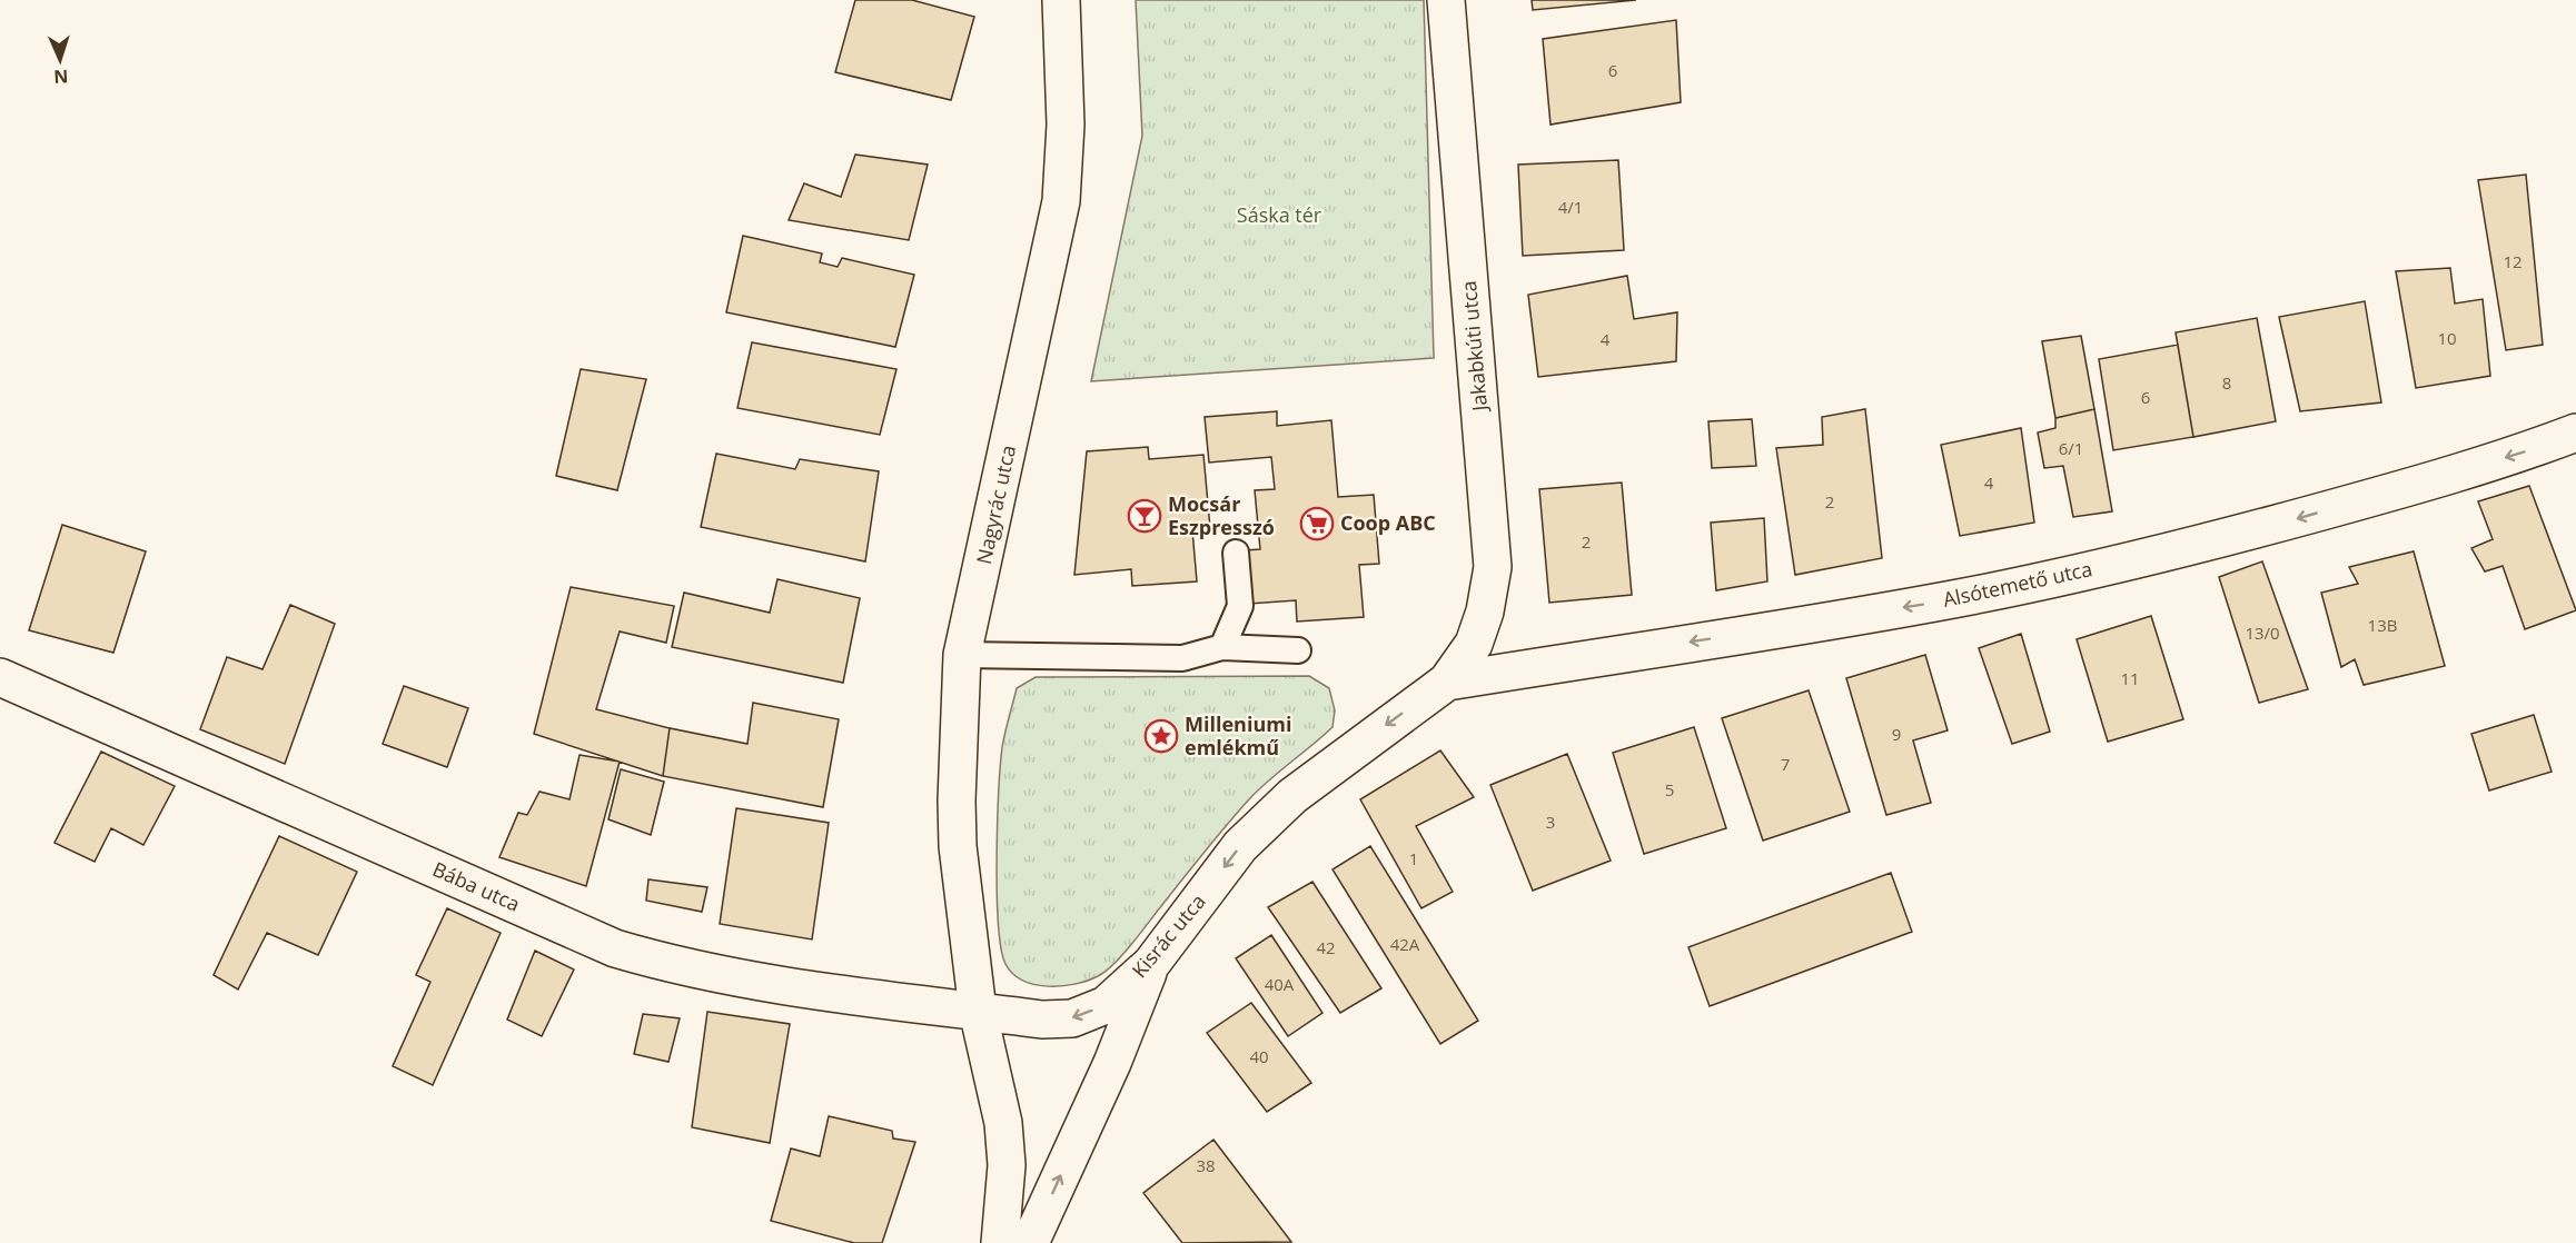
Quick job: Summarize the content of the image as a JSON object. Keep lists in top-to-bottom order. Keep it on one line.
{"streets":{"street":["Jakabkúti utca","Nagyrác utca","Alsótemető utca","Bába utca","Kisrác utca"]},"crossings":[["Jakabkúti utca","Alsótemető utca"],["Jakabkúti utca","Kisrác utca"],["Nagyrác utca","Bába utca"],["Nagyrác utca","Kisrác utca"],["Alsótemető utca","Kisrác utca"],["Bába utca","Kisrác utca"]],"one_way":["Alsótemető utca","Kisrác utca"],"parks":["Sáska tér"],"places":{"bar":["Mocsár Eszpresszó"],"supermarket":["Coop ABC"],"place":["Milleniumi emlékmű"]},"house_numbers":["6","4/1","12","10","4","8","6","6/1","4","2","2","13B","13/0","11","9","7","5","3","1","42A","42","40A","40","38"],"north":"bottom"}
